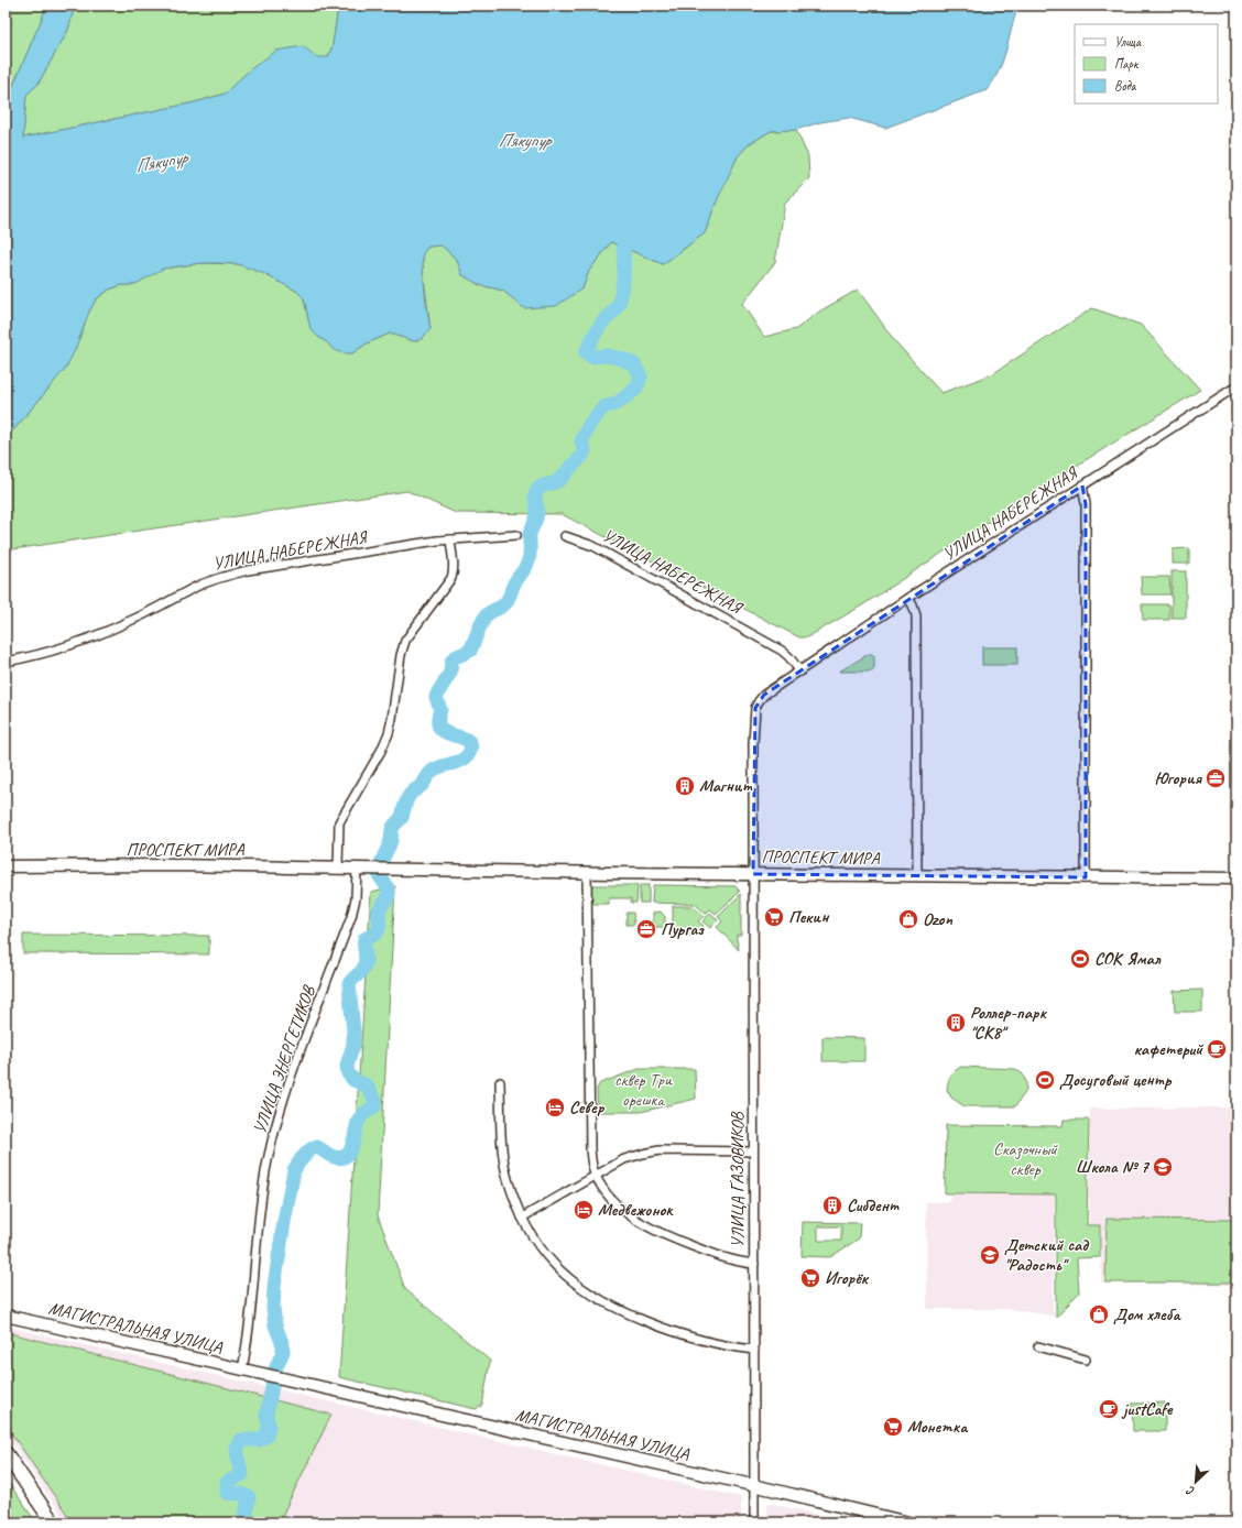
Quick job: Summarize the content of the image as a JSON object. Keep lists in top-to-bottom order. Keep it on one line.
{"streets":{"main road":["ПРОСПЕКТ МИРА","МАГИСТРАЛЬНАЯ УЛИЦА"],"street":["УЛИЦА НАБЕРЕЖНАЯ","УЛИЦА ЭНЕРГЕТИКОВ","УЛИЦА ГАЗОВИКОВ"]},"crossings":[["УЛИЦА НАБЕРЕЖНАЯ","ПРОСПЕКТ МИРА"],["УЛИЦА НАБЕРЕЖНАЯ","УЛИЦА ГАЗОВИКОВ"],["ПРОСПЕКТ МИРА","УЛИЦА ЭНЕРГЕТИКОВ"],["ПРОСПЕКТ МИРА","УЛИЦА ГАЗОВИКОВ"],["УЛИЦА ЭНЕРГЕТИКОВ","МАГИСТРАЛЬНАЯ УЛИЦА"],["УЛИЦА ГАЗОВИКОВ","МАГИСТРАЛЬНАЯ УЛИЦА"]],"water":["Пякупур"],"parks":["сквер Три орешка","Сказочный сквер"],"places":{"office":["Югория","Пургаз"],"building":["Магнит","Роллер-парк \"СК8\"","Сибдент"],"supermarket":["Пекин","Игорёк","Монетка"],"shop":["Ozon","Дом хлеба"],"sports":["СОК Ямал","Досуговый центр"],"cafe":["кафетерий","justCafe"],"hotel":["Север","Медвежонок"],"school or university":["Школа № 7","Детский сад \"Радость\""]},"legend":["Улица","Парк","Вода"],"north":"bottom left"}
